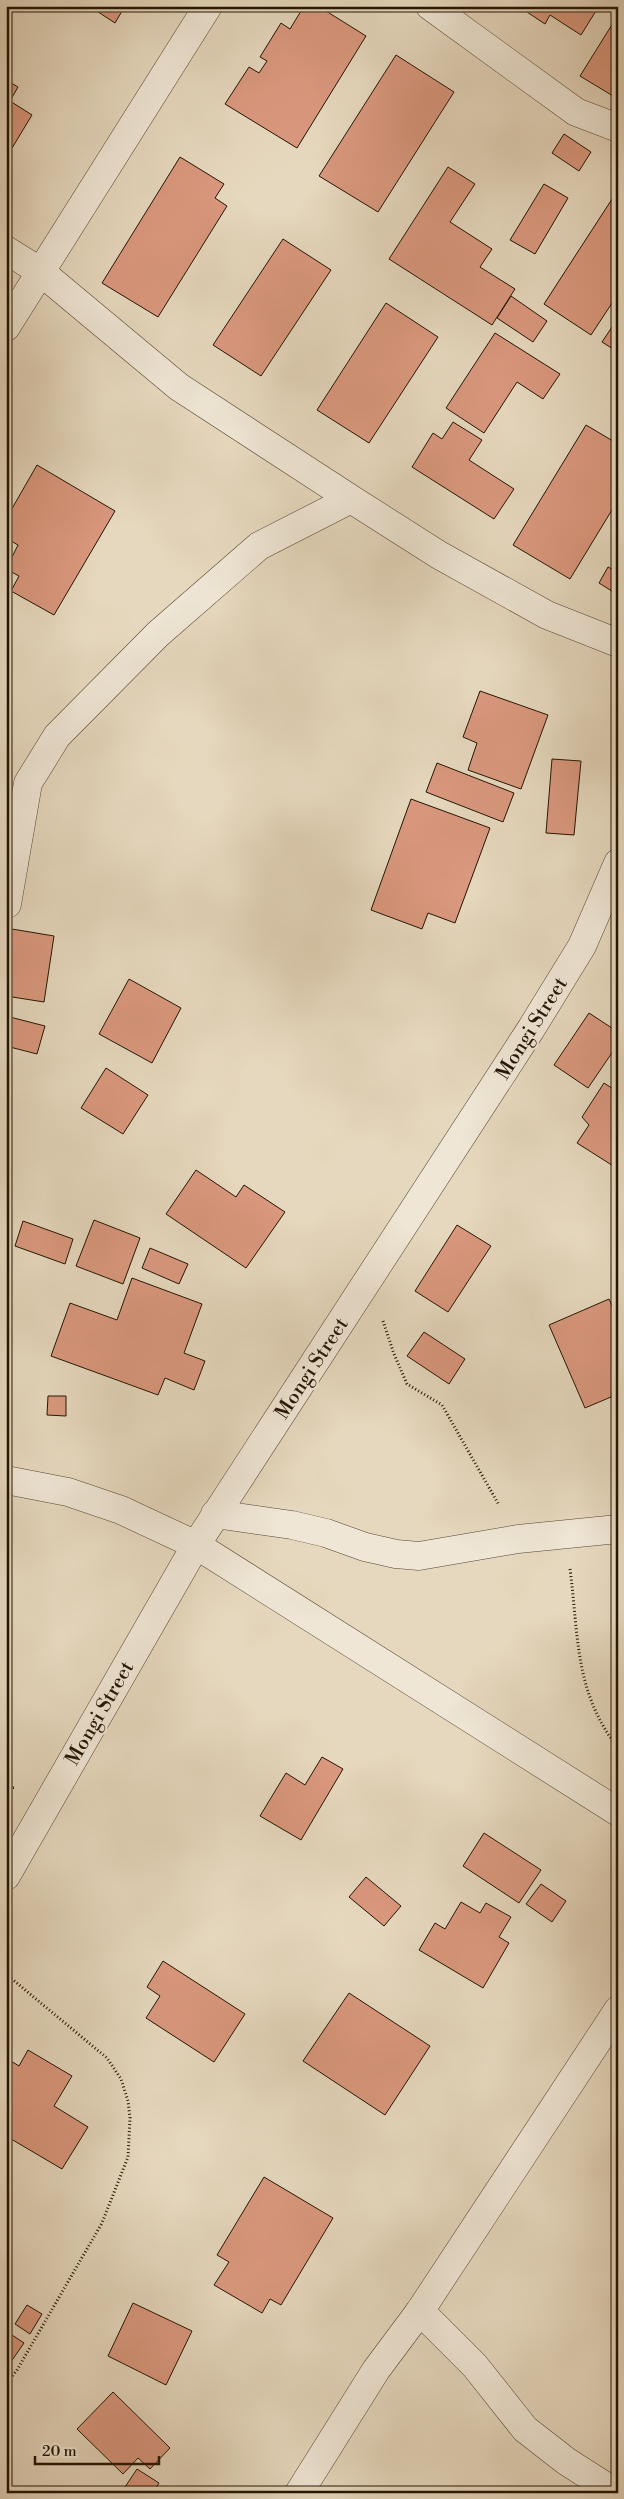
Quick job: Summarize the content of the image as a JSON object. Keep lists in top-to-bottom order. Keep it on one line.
{"streets":{"street":["Mongi Street"]},"scale_bar":"20 m"}
